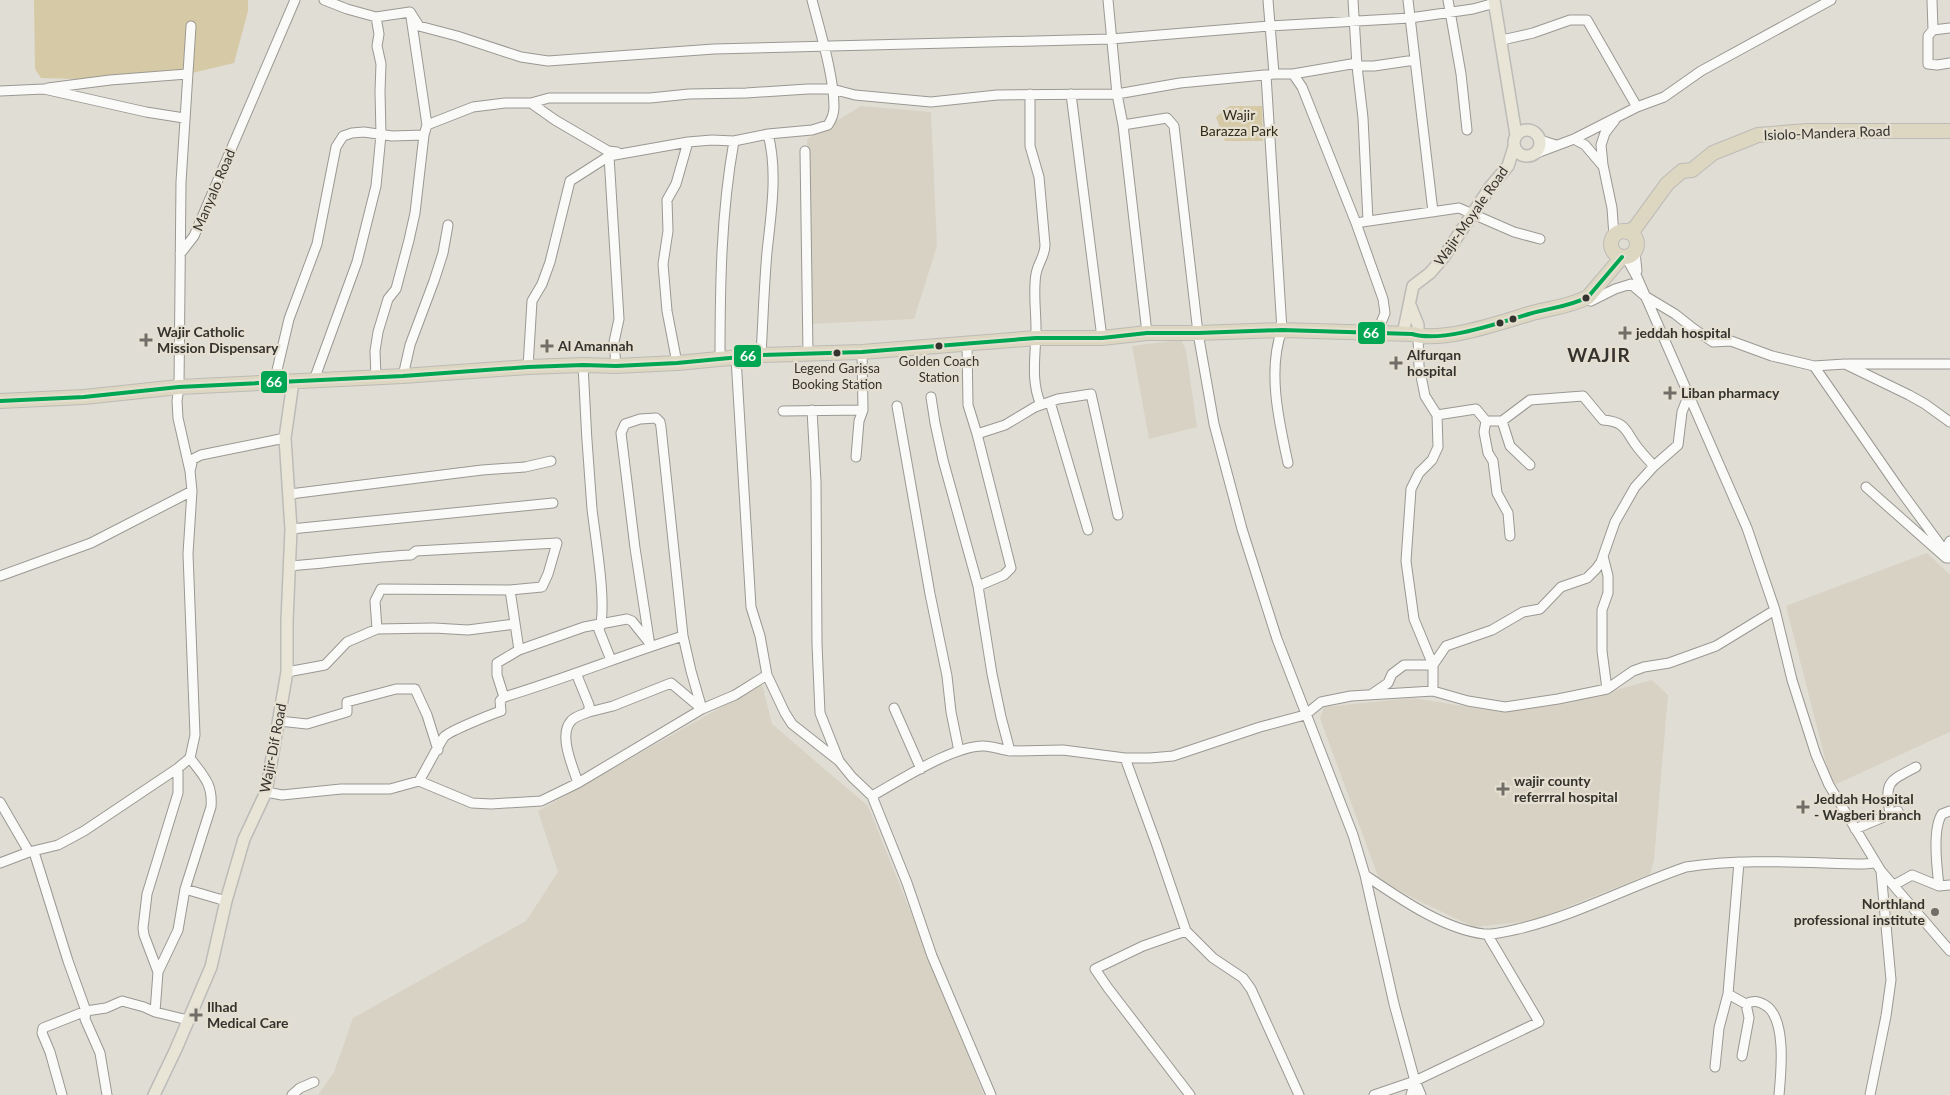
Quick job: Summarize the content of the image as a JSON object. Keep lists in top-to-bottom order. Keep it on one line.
{"streets":{"highway":["Isiolo-Mandera Road"],"main road":["Wajir-Moyale Road","Wajir-Dif Road"],"street":["Manyalo Road"]},"crossings":[["Isiolo-Mandera Road","Wajir-Moyale Road"],["Isiolo-Mandera Road","Wajir-Dif Road"]],"districts":["WAJIR"],"parks":["Wajir Barazza Park"],"places":{"health":["jeddah hospital","Wajir Catholic Mission Dispensary","Al Amannah","Alfurqan hospital","Liban pharmacy","wajir county referrral hospital","Jeddah Hospital - Wagberi branch","Ilhad Medical Care"],"other":["Golden Coach Station","Legend Garissa Booking Station","Northland professional institute"]},"lines":["transit line 66"]}
